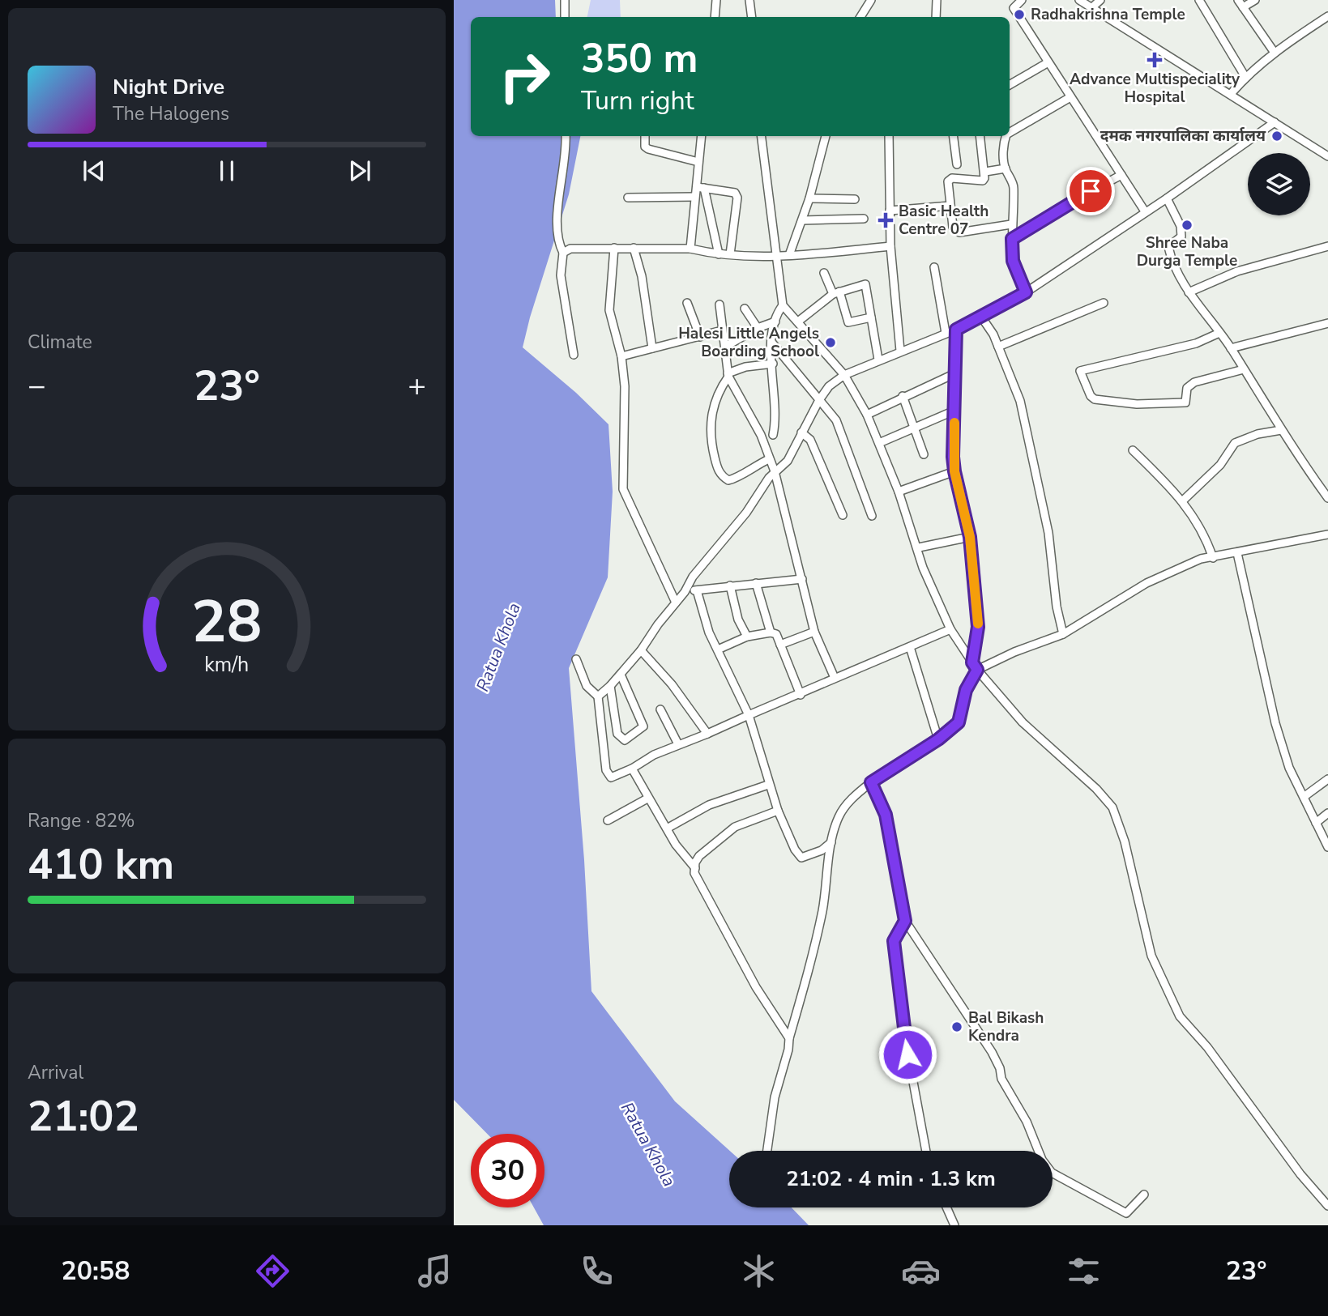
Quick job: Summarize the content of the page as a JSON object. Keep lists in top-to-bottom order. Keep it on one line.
{"water":["Ratua Khola"],"places":{"other":["Radhakrishna Temple","दमक नगरपालिका कार्यालय","Shree Naba Durga Temple","Halesi Little Angels Boarding School","Bal Bikash Kendra"],"health":["Advance Multispeciality Hospital","Basic Health Centre 07"]},"page":{"turn":["350 m","Turn right"],"song":["Night Drive","The Halogens"],"tile":["Climate",["Range · 82%","410 km"],["Arrival","21:02"]],"heat":["−","23°","+"],"limit":"30","trip":"21:02 · 4 min · 1.3 km","tabs":["20:58","23°"],"gauge":["28","km/h"]}}
